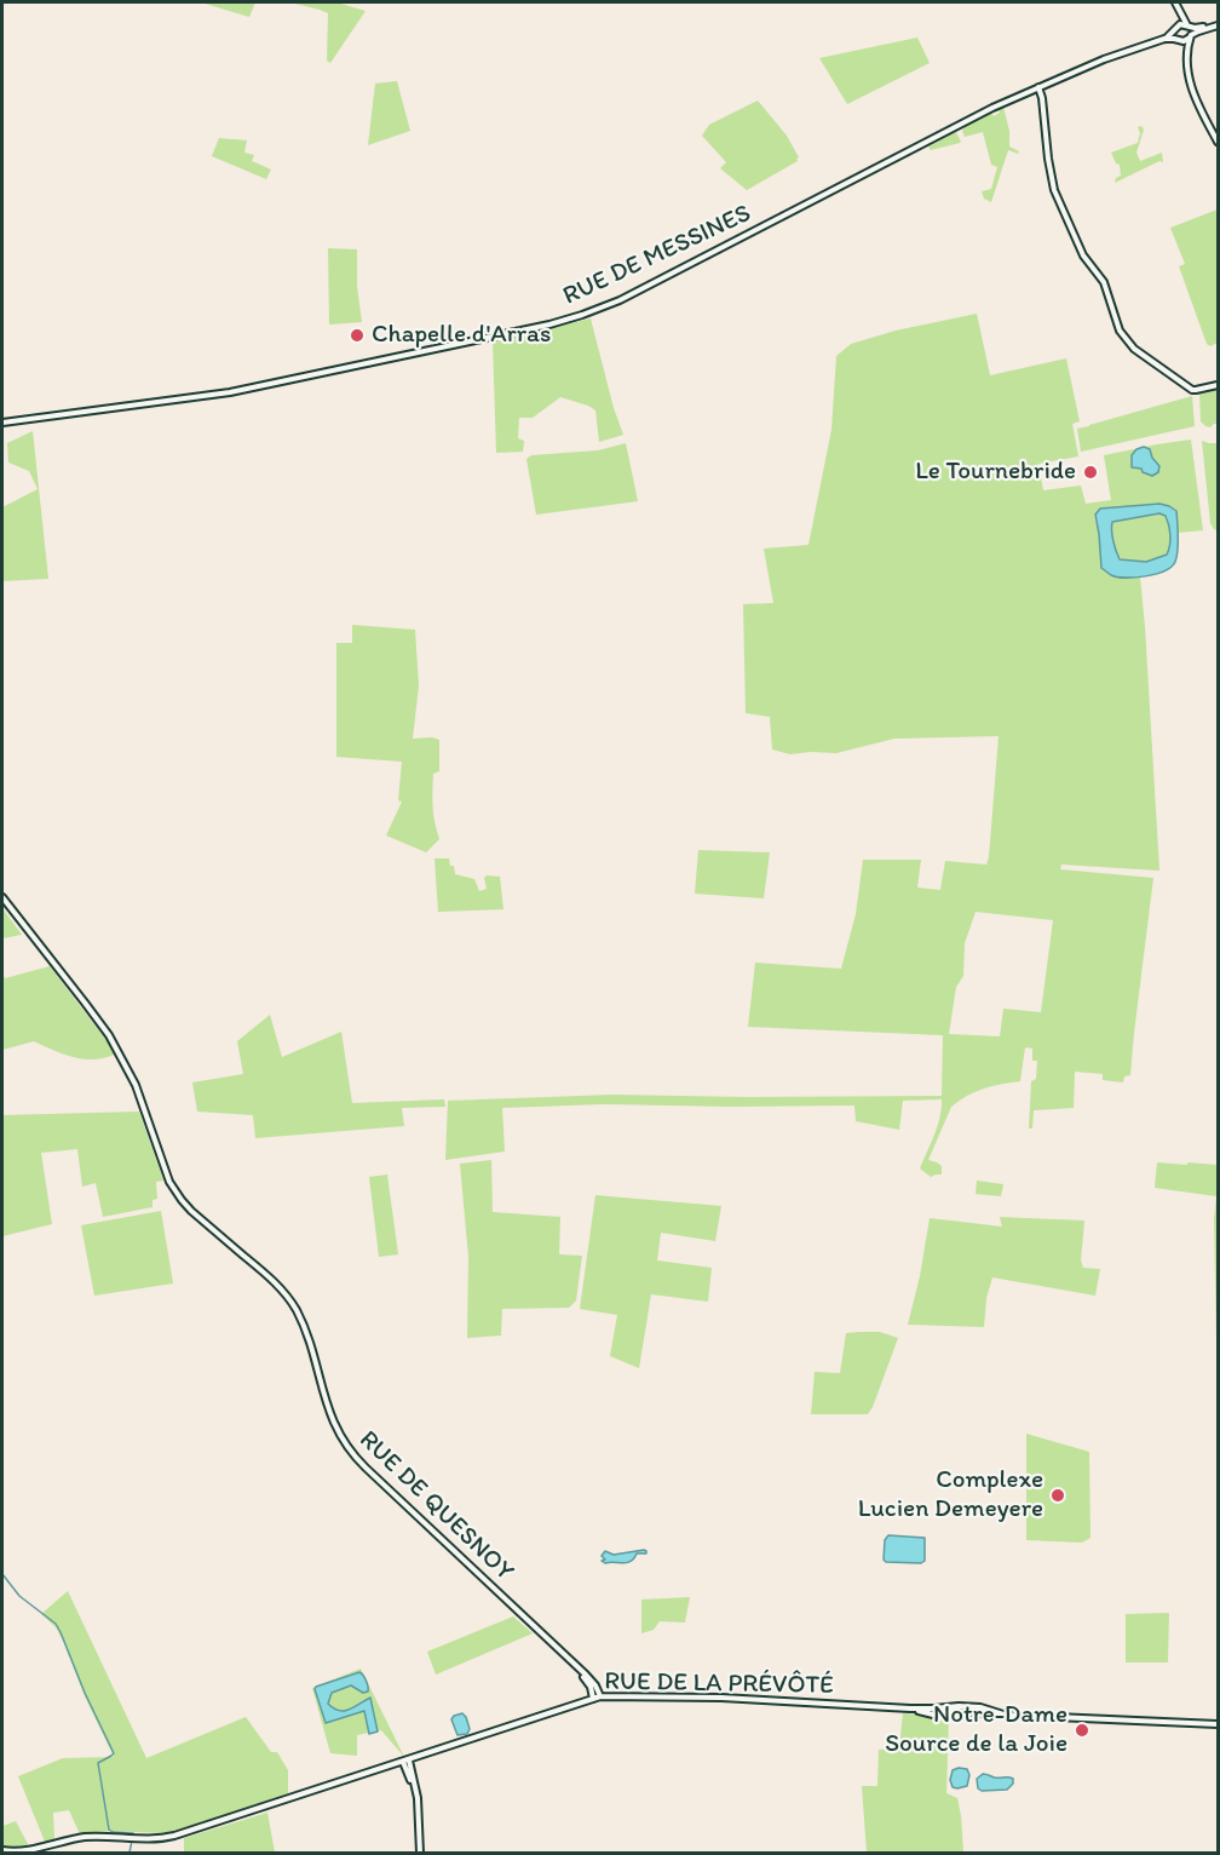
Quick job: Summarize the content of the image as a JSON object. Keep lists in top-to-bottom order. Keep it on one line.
{"streets":{"street":["RUE DE MESSINES","RUE DE QUESNOY","RUE DE LA PRÉVÔTÉ"]},"crossings":[["RUE DE QUESNOY","RUE DE LA PRÉVÔTÉ"]],"places":["Chapelle d'Arras","Le Tournebride","Complexe Lucien Demeyere","Notre-Dame Source de la Joie"]}
